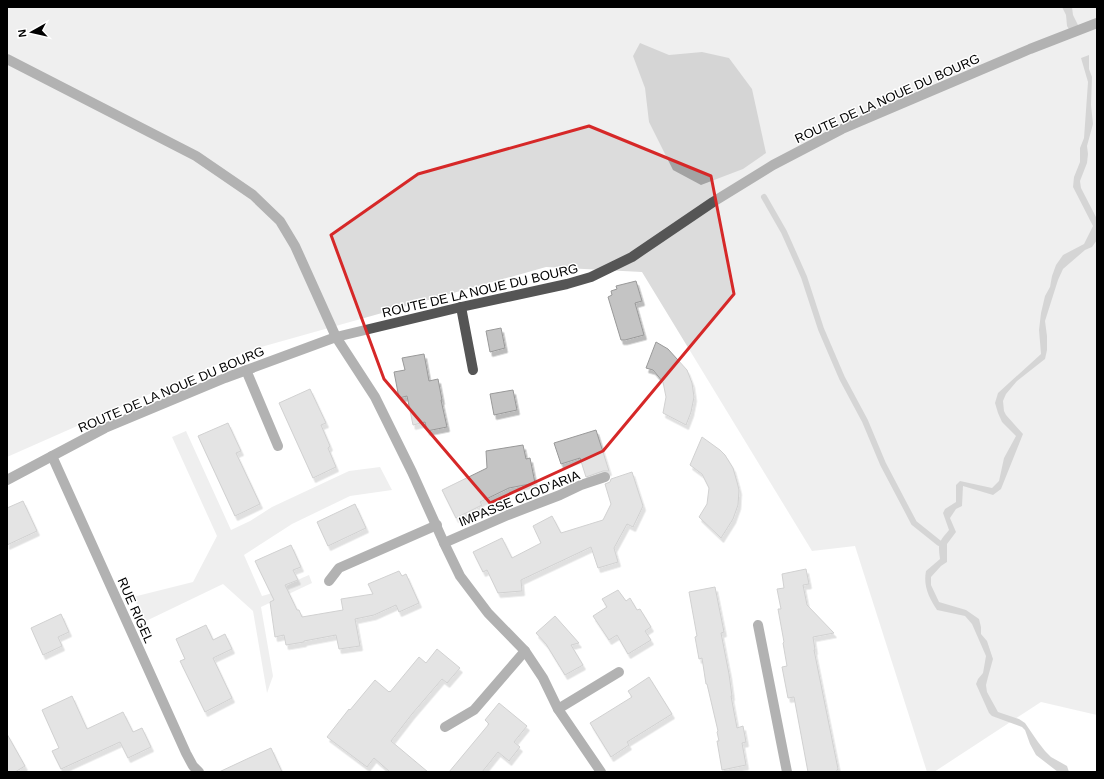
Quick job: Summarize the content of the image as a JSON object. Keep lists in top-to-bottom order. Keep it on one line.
{"streets":{"street":["ROUTE DE LA NOUE DU BOURG","IMPASSE CLOD'ARIA","RUE RIGEL"]},"crossings":[["ROUTE DE LA NOUE DU BOURG","RUE RIGEL"]],"north":"left"}
